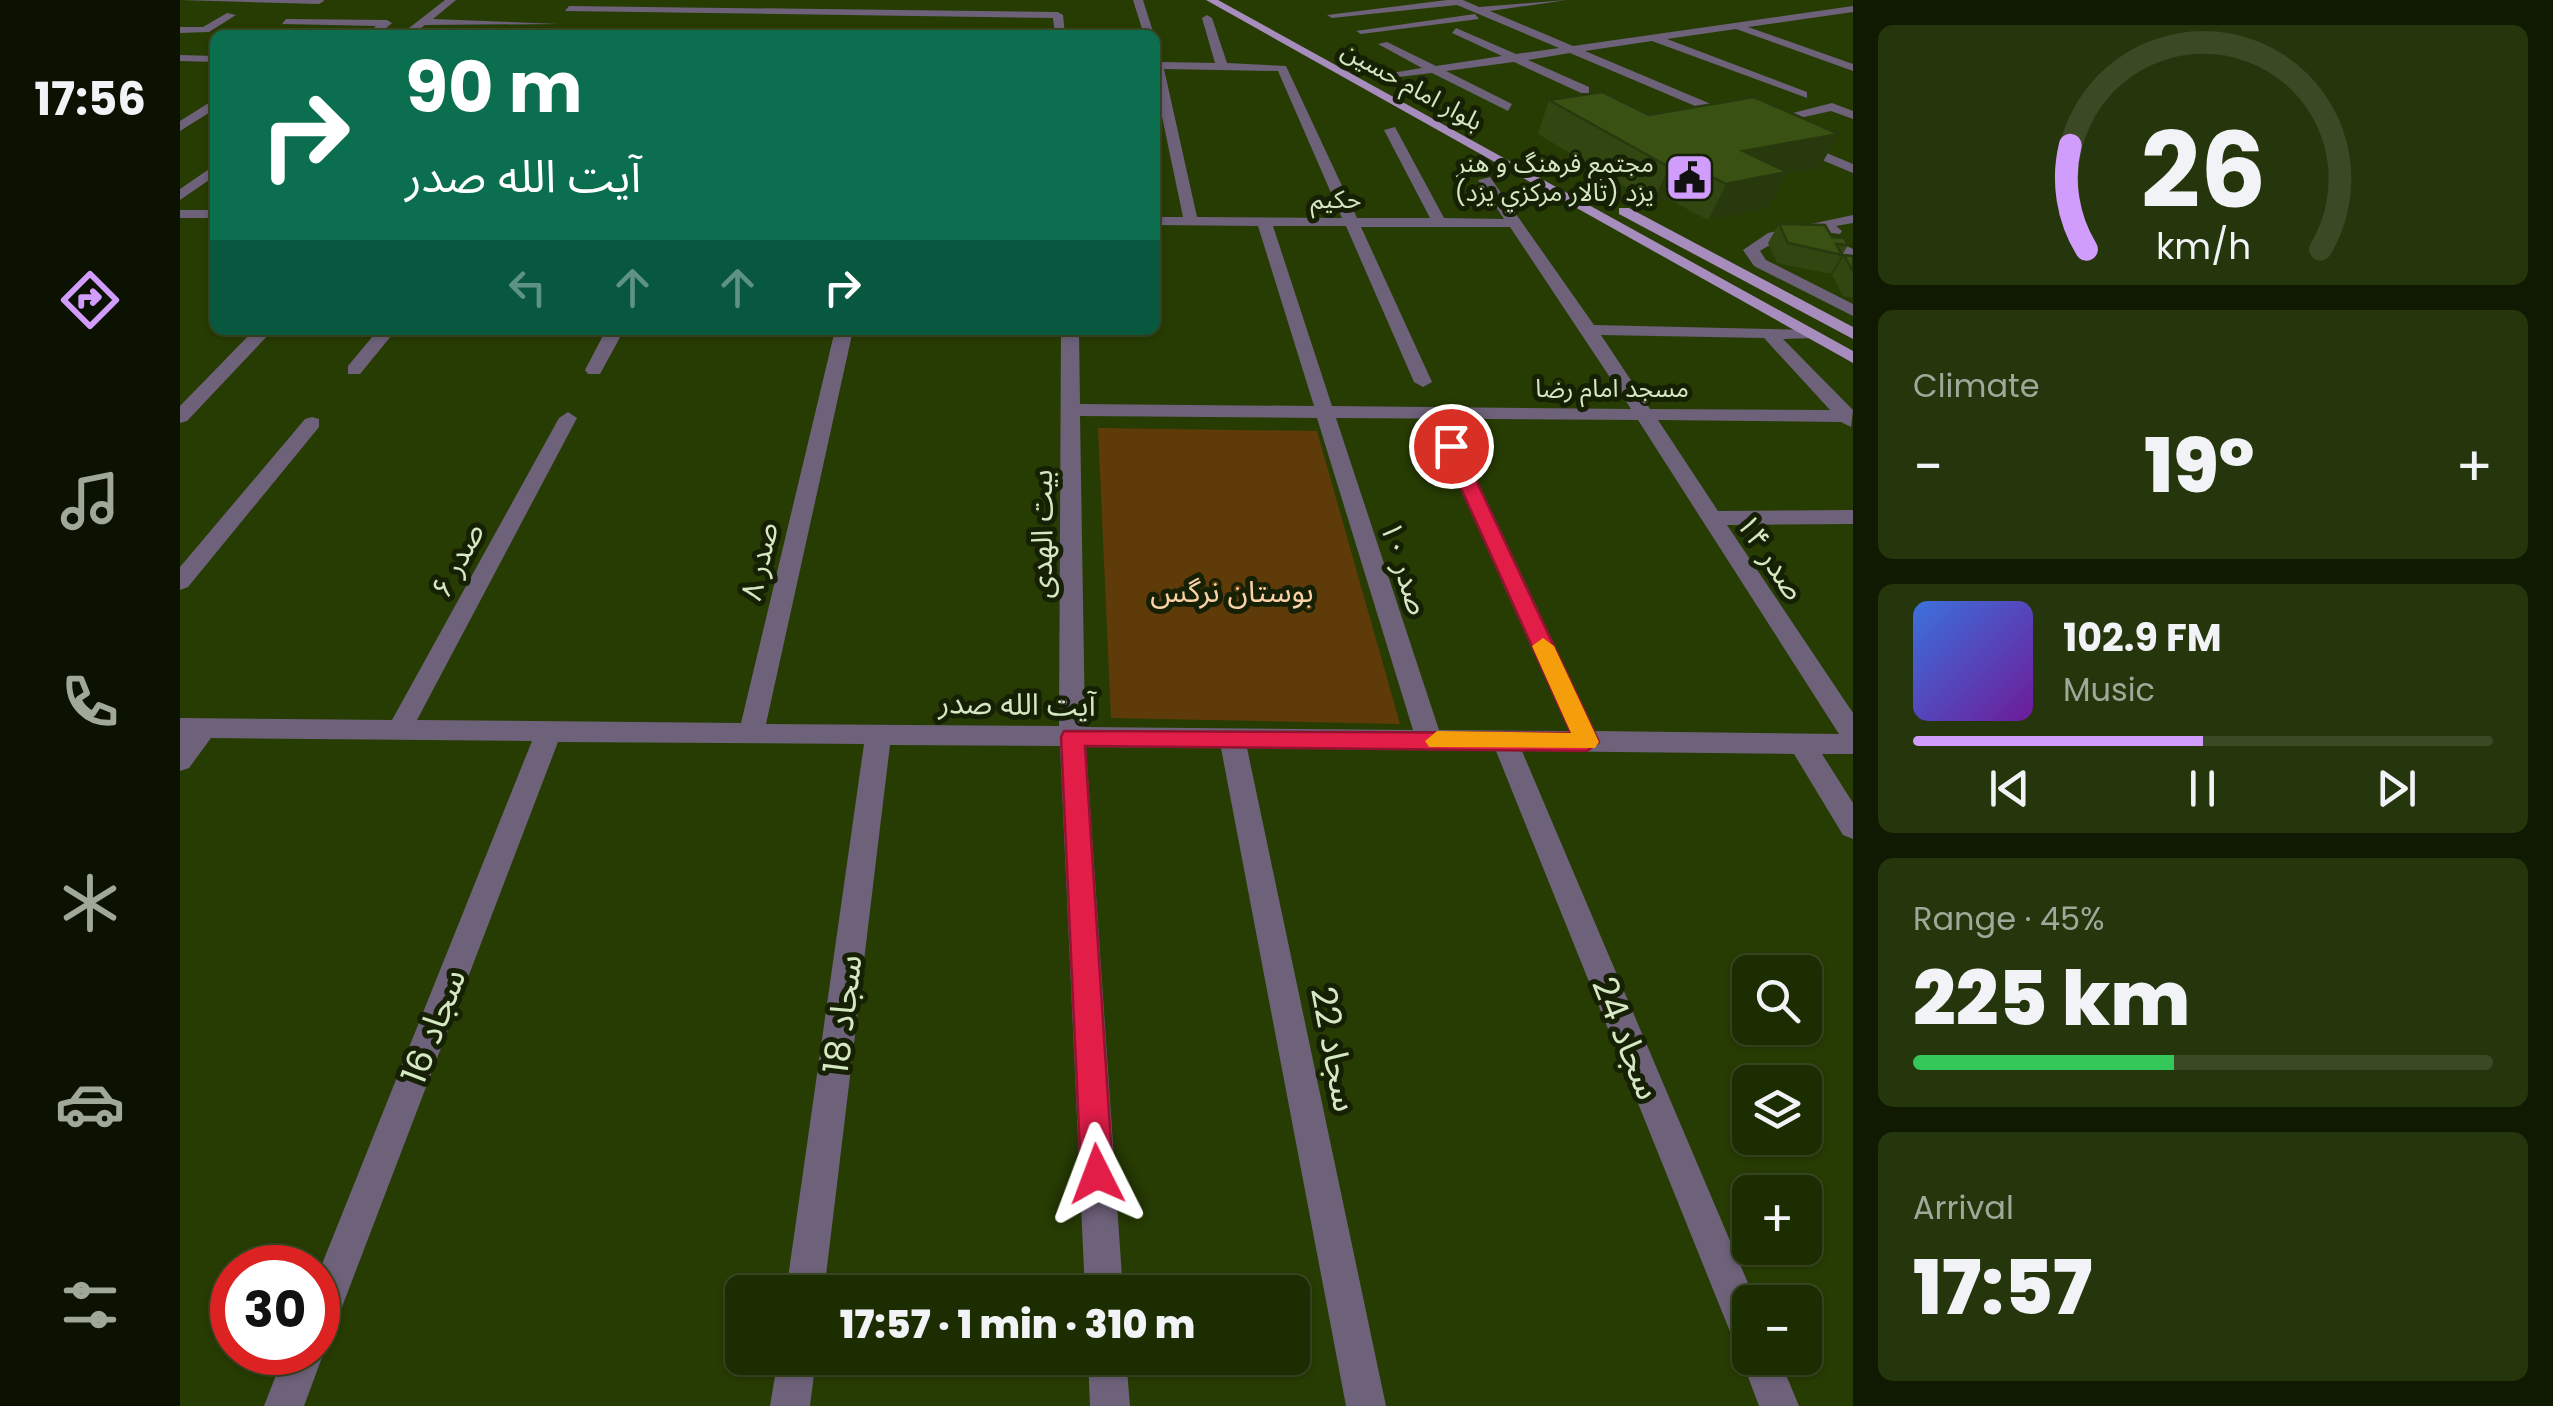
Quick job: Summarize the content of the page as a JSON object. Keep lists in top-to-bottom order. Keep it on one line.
{"streets":{"main road":["بلوار امام حسین"],"street":["حکیم","مسجد امام رضا","بیت الهدی","صدر ۱۴","صدر ۶","صدر ۸","صدر ۱۰","آیت الله صدر","سجاد 18","سجاد 16","سجاد 24","سجاد 22"]},"crossings":[["حکیم","صدر ۱۴"],["حکیم","صدر ۱۰"],["مسجد امام رضا","بیت الهدی"],["مسجد امام رضا","صدر ۱۴"],["مسجد امام رضا","صدر ۱۰"],["بیت الهدی","آیت الله صدر"],["صدر ۶","آیت الله صدر"],["صدر ۸","آیت الله صدر"],["صدر ۱۰","آیت الله صدر"],["آیت الله صدر","سجاد 18"],["آیت الله صدر","سجاد 16"],["آیت الله صدر","سجاد 24"],["آیت الله صدر","سجاد 22"]],"parks":["بوستان نرگس"],"places":{"public building":["مجتمع فرهنگ و هنر یزد (تالار مركزي یزد)"]},"page":{"tabs":"17:56","turn":["90 m","آیت الله صدر"],"tile":["Climate",["Range · 45%","225 km"],["Arrival","17:57"]],"heat":["−","19°","+"],"song":["102.9 FM","Music"],"map_buttons":["+","−"],"limit":"30","trip":"17:57 · 1 min · 310 m","gauge":["26","km/h"]}}
